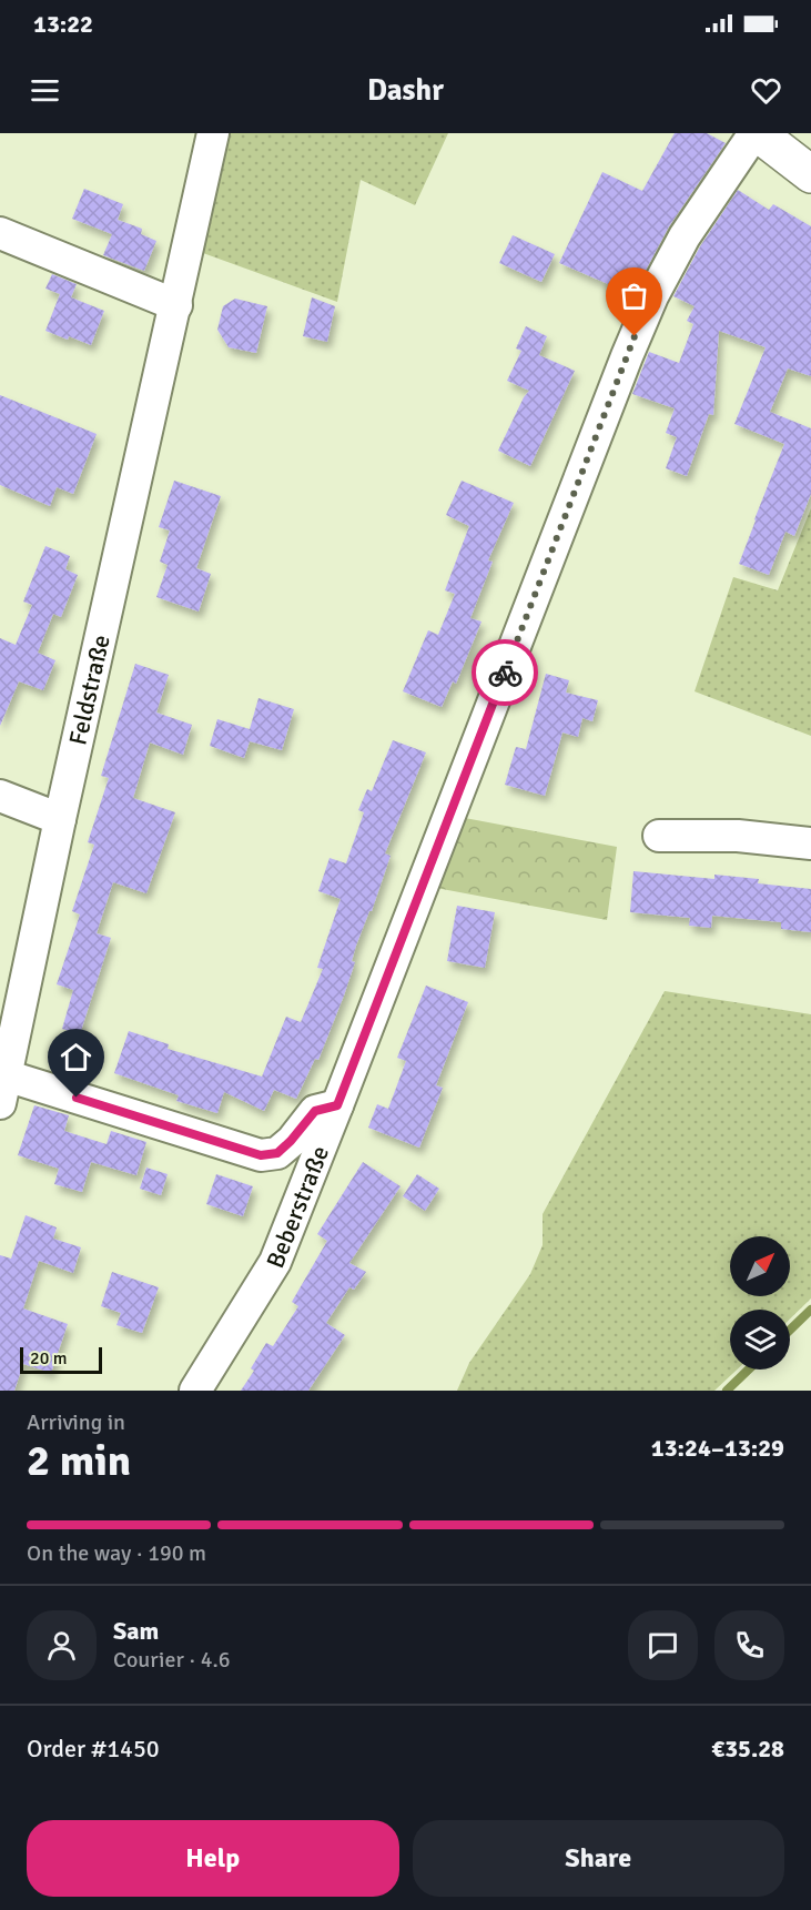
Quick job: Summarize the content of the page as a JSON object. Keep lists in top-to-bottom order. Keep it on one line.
{"streets":{"street":["Feldstraße","Beberstraße"]},"crossings":[["Feldstraße","Beberstraße"]],"scale_bar":"20 m","north":"top right","page":{"status":"13:22","header":"Dashr","scale":"20 m","heading":["2 min","Arriving in","13:24–13:29"],"panel":["Sam","Courier · 4.6","Order #1450","€35.28"],"bar":"On the way · 190 m","buttons":["Help","Share"]}}
